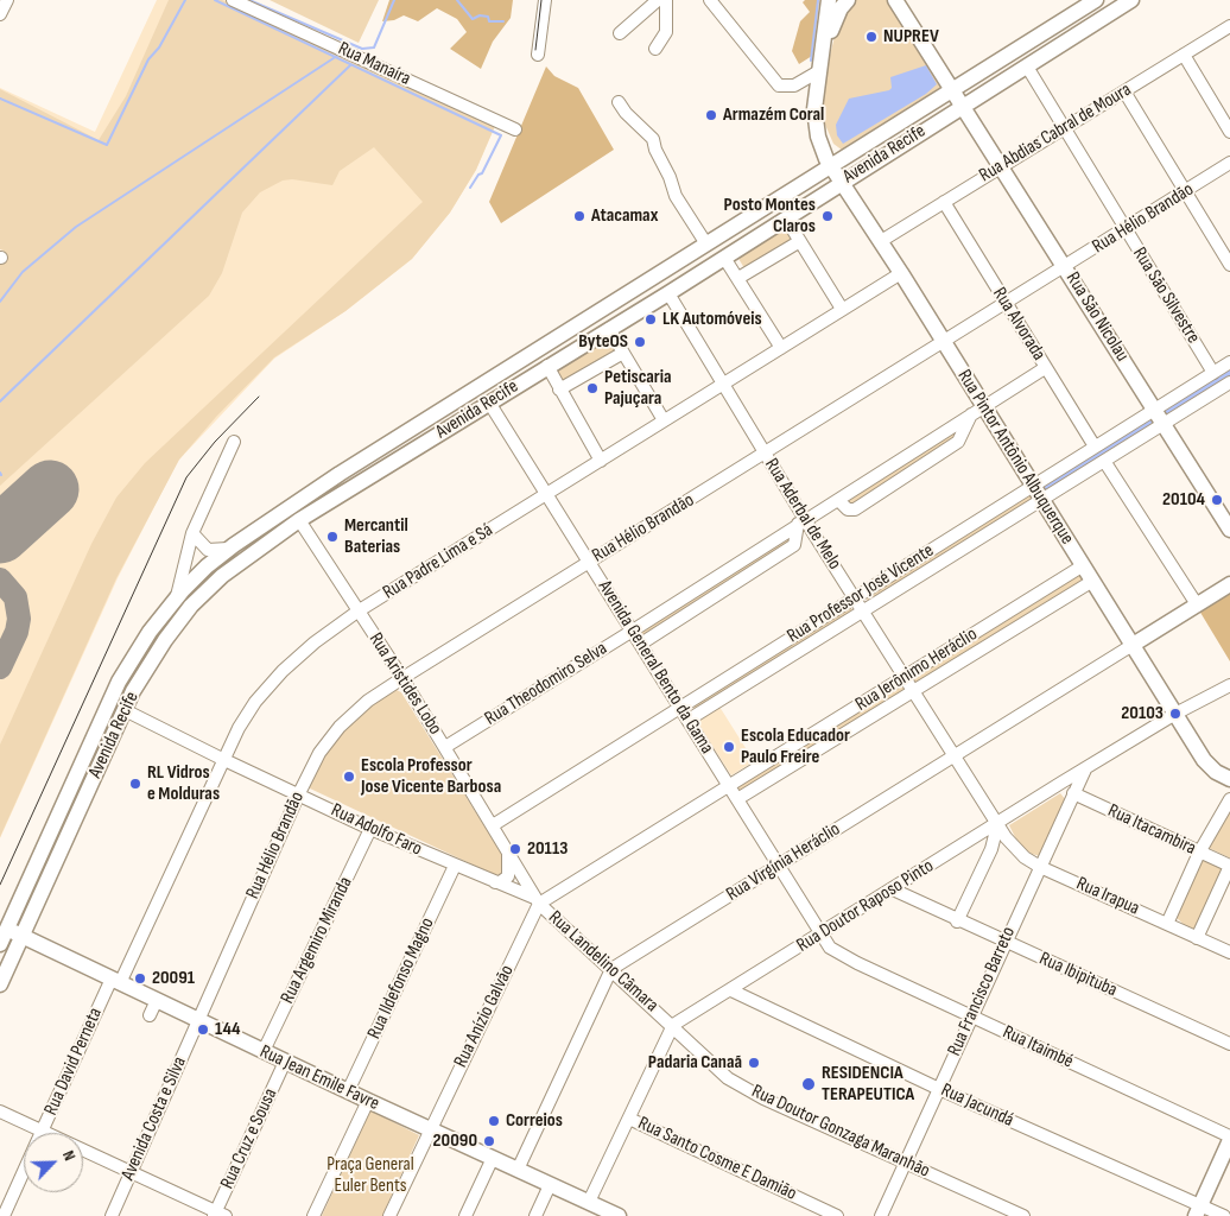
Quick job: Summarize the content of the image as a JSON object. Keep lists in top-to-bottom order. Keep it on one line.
{"streets":{"main road":["Avenida Recife","Rua São Nicolau","Rua Pintor Antônio Albuquerque","Rua Virgínia Heráclio","Rua Jean Emile Favre"],"street":["Rua Manaíra","Rua Abdias Cabral de Moura","Rua Hélio Brandão","Rua São Silvestre","Rua Alvorada","Rua Aderbal de Melo","Rua Padre Lima e Sá","Rua Professor José Vicente","Avenida General Bento da Gama","Rua Jerônimo Heráclio","Rua Aristides Lobo","Rua Theodomiro Selva","Rua Adolfo Faro","Rua Itacambira","Rua Irapua","Rua Doutor Raposo Pinto","Rua Argemiro Miranda","Rua Landelino Câmara","Rua Ibipituba","Rua Ildefonso Magno","Rua Francisco Barreto","Rua Anízio Galvão","Rua Itaimbé","Rua David Perneta","Rua Jacundá","Avenida Costa e Silva","Rua Doutor Gonzaga Maranhão","Rua Cruz e Sousa","Rua Santo Cosme E Damião"]},"crossings":[["Rua Abdias Cabral de Moura","Rua São Silvestre"],["Rua Abdias Cabral de Moura","Rua São Nicolau"],["Rua Abdias Cabral de Moura","Rua Alvorada"],["Rua Abdias Cabral de Moura","Rua Pintor Antônio Albuquerque"],["Avenida Recife","Rua São Silvestre"],["Avenida Recife","Rua São Nicolau"],["Avenida Recife","Rua Pintor Antônio Albuquerque"],["Avenida Recife","Rua Aderbal de Melo"],["Avenida Recife","Avenida General Bento da Gama"],["Avenida Recife","Rua Aristides Lobo"],["Avenida Recife","Rua Adolfo Faro"],["Avenida Recife","Rua Jean Emile Favre"],["Rua Hélio Brandão","Rua São Silvestre"],["Rua Hélio Brandão","Rua São Nicolau"],["Rua Hélio Brandão","Rua Alvorada"],["Rua Hélio Brandão","Rua Pintor Antônio Albuquerque"],["Rua Hélio Brandão","Rua Aderbal de Melo"],["Rua Hélio Brandão","Avenida General Bento da Gama"],["Rua Hélio Brandão","Rua Aristides Lobo"],["Rua Hélio Brandão","Rua Adolfo Faro"],["Rua Hélio Brandão","Rua Jean Emile Favre"],["Rua Hélio Brandão","Avenida Costa e Silva"],["Rua São Silvestre","Rua Professor José Vicente"],["Rua São Nicolau","Rua Professor José Vicente"],["Rua Alvorada","Rua Professor José Vicente"],["Rua Pintor Antônio Albuquerque","Rua Padre Lima e Sá"],["Rua Pintor Antônio Albuquerque","Rua Professor José Vicente"],["Rua Pintor Antônio Albuquerque","Rua Jerônimo Heráclio"],["Rua Pintor Antônio Albuquerque","Rua Theodomiro Selva"],["Rua Pintor Antônio Albuquerque","Rua Virgínia Heráclio"],["Rua Pintor Antônio Albuquerque","Rua Doutor Raposo Pinto"],["Rua Aderbal de Melo","Rua Padre Lima e Sá"],["Rua Aderbal de Melo","Rua Professor José Vicente"],["Rua Aderbal de Melo","Rua Jerônimo Heráclio"],["Rua Aderbal de Melo","Rua Theodomiro Selva"],["Rua Aderbal de Melo","Rua Virgínia Heráclio"],["Rua Aderbal de Melo","Rua Irapua"],["Rua Aderbal de Melo","Rua Doutor Raposo Pinto"],["Rua Padre Lima e Sá","Avenida General Bento da Gama"],["Rua Padre Lima e Sá","Rua Aristides Lobo"],["Rua Padre Lima e Sá","Rua Adolfo Faro"],["Rua Padre Lima e Sá","Rua David Perneta"],["Rua Padre Lima e Sá","Rua Jean Emile Favre"],["Rua Professor José Vicente","Avenida General Bento da Gama"],["Rua Professor José Vicente","Rua Aristides Lobo"],["Avenida General Bento da Gama","Rua Jerônimo Heráclio"],["Avenida General Bento da Gama","Rua Theodomiro Selva"],["Avenida General Bento da Gama","Rua Virgínia Heráclio"],["Avenida General Bento da Gama","Rua Doutor Raposo Pinto"],["Avenida General Bento da Gama","Rua Itaimbé"],["Rua Jerônimo Heráclio","Rua Aristides Lobo"],["Rua Jerônimo Heráclio","Rua Adolfo Faro"],["Rua Jerônimo Heráclio","Rua Landelino Câmara"],["Rua Jerônimo Heráclio","Rua Anízio Galvão"],["Rua Aristides Lobo","Rua Theodomiro Selva"],["Rua Aristides Lobo","Rua Adolfo Faro"],["Rua Aristides Lobo","Rua Landelino Câmara"],["Rua Aristides Lobo","Rua Anízio Galvão"],["Rua Adolfo Faro","Rua Argemiro Miranda"],["Rua Adolfo Faro","Rua Landelino Câmara"],["Rua Adolfo Faro","Rua Ildefonso Magno"],["Rua Adolfo Faro","Rua Anízio Galvão"],["Rua Itacambira","Rua Francisco Barreto"],["Rua Virgínia Heráclio","Rua Landelino Câmara"],["Rua Irapua","Rua Doutor Raposo Pinto"],["Rua Irapua","Rua Francisco Barreto"],["Rua Doutor Raposo Pinto","Rua Landelino Câmara"],["Rua Doutor Raposo Pinto","Rua Ibipituba"],["Rua Doutor Raposo Pinto","Rua Francisco Barreto"],["Rua Doutor Raposo Pinto","Rua Itaimbé"],["Rua Doutor Raposo Pinto","Rua Jacundá"],["Rua Doutor Raposo Pinto","Rua Doutor Gonzaga Maranhão"],["Rua Argemiro Miranda","Rua Jean Emile Favre"],["Rua Landelino Câmara","Rua Anízio Galvão"],["Rua Landelino Câmara","Rua Doutor Gonzaga Maranhão"],["Rua Ibipituba","Rua Francisco Barreto"],["Rua Ildefonso Magno","Rua Jean Emile Favre"],["Rua Francisco Barreto","Rua Itaimbé"],["Rua Francisco Barreto","Rua Jacundá"],["Rua Francisco Barreto","Rua Doutor Gonzaga Maranhão"],["Rua Anízio Galvão","Rua Jean Emile Favre"],["Rua David Perneta","Rua Jean Emile Favre"],["Rua Jean Emile Favre","Avenida Costa e Silva"],["Rua Jean Emile Favre","Rua Cruz e Sousa"]],"parks":["Praça General Euler Bents"],"places":["NUPREV","Armazém Coral","Atacamax","Posto Montes Claros","LK Automóveis","ByteOS","Petiscaria Pajuçara","20104","Mercantil Baterias","20103","Escola Educador Paulo Freire","Escola Professor Jose Vicente Barbosa","RL Vidros e Molduras","20113","20091","144","Padaria Canaã","RESIDENCIA TERAPEUTICA","Correios","20090"],"north":"top right"}
